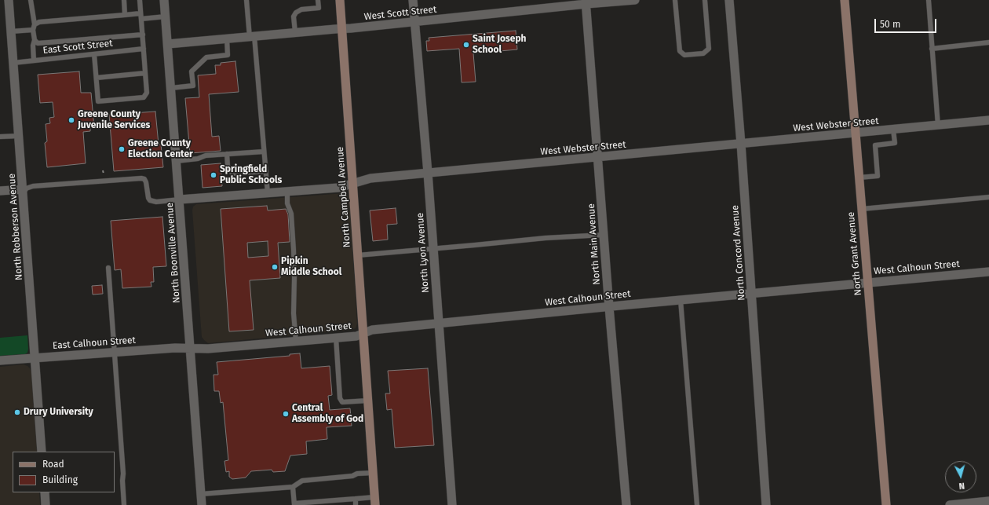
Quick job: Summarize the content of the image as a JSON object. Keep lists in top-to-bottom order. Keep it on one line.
{"streets":{"main road":["North Campbell Avenue","North Grant Avenue"],"street":["West Scott Street","West Webster Street","North Robberson Avenue","North Main Avenue","North Boonville Avenue","North Lyon Avenue","North Concord Avenue","West Calhoun Street","East Calhoun Street"],"lane":["East Scott Street"]},"crossings":[["West Scott Street","North Campbell Avenue"],["West Scott Street","North Main Avenue"],["West Scott Street","North Boonville Avenue"],["West Scott Street","North Lyon Avenue"],["East Scott Street","North Robberson Avenue"],["West Webster Street","North Campbell Avenue"],["West Webster Street","North Main Avenue"],["West Webster Street","North Boonville Avenue"],["West Webster Street","North Lyon Avenue"],["West Webster Street","North Concord Avenue"],["West Webster Street","North Grant Avenue"],["North Campbell Avenue","West Calhoun Street"],["North Robberson Avenue","East Calhoun Street"],["North Main Avenue","West Calhoun Street"],["North Boonville Avenue","West Calhoun Street"],["North Boonville Avenue","East Calhoun Street"],["North Lyon Avenue","West Calhoun Street"],["North Concord Avenue","West Calhoun Street"],["North Grant Avenue","West Calhoun Street"],["West Calhoun Street","East Calhoun Street"]],"places":["Saint Joseph School","Greene County Juvenile Services","Greene County Election Center","Springfield Public Schools","Pipkin Middle School","Drury University","Central Assembly of God"],"legend":["Road","Building"],"scale_bar":"50 m","north":"bottom"}
